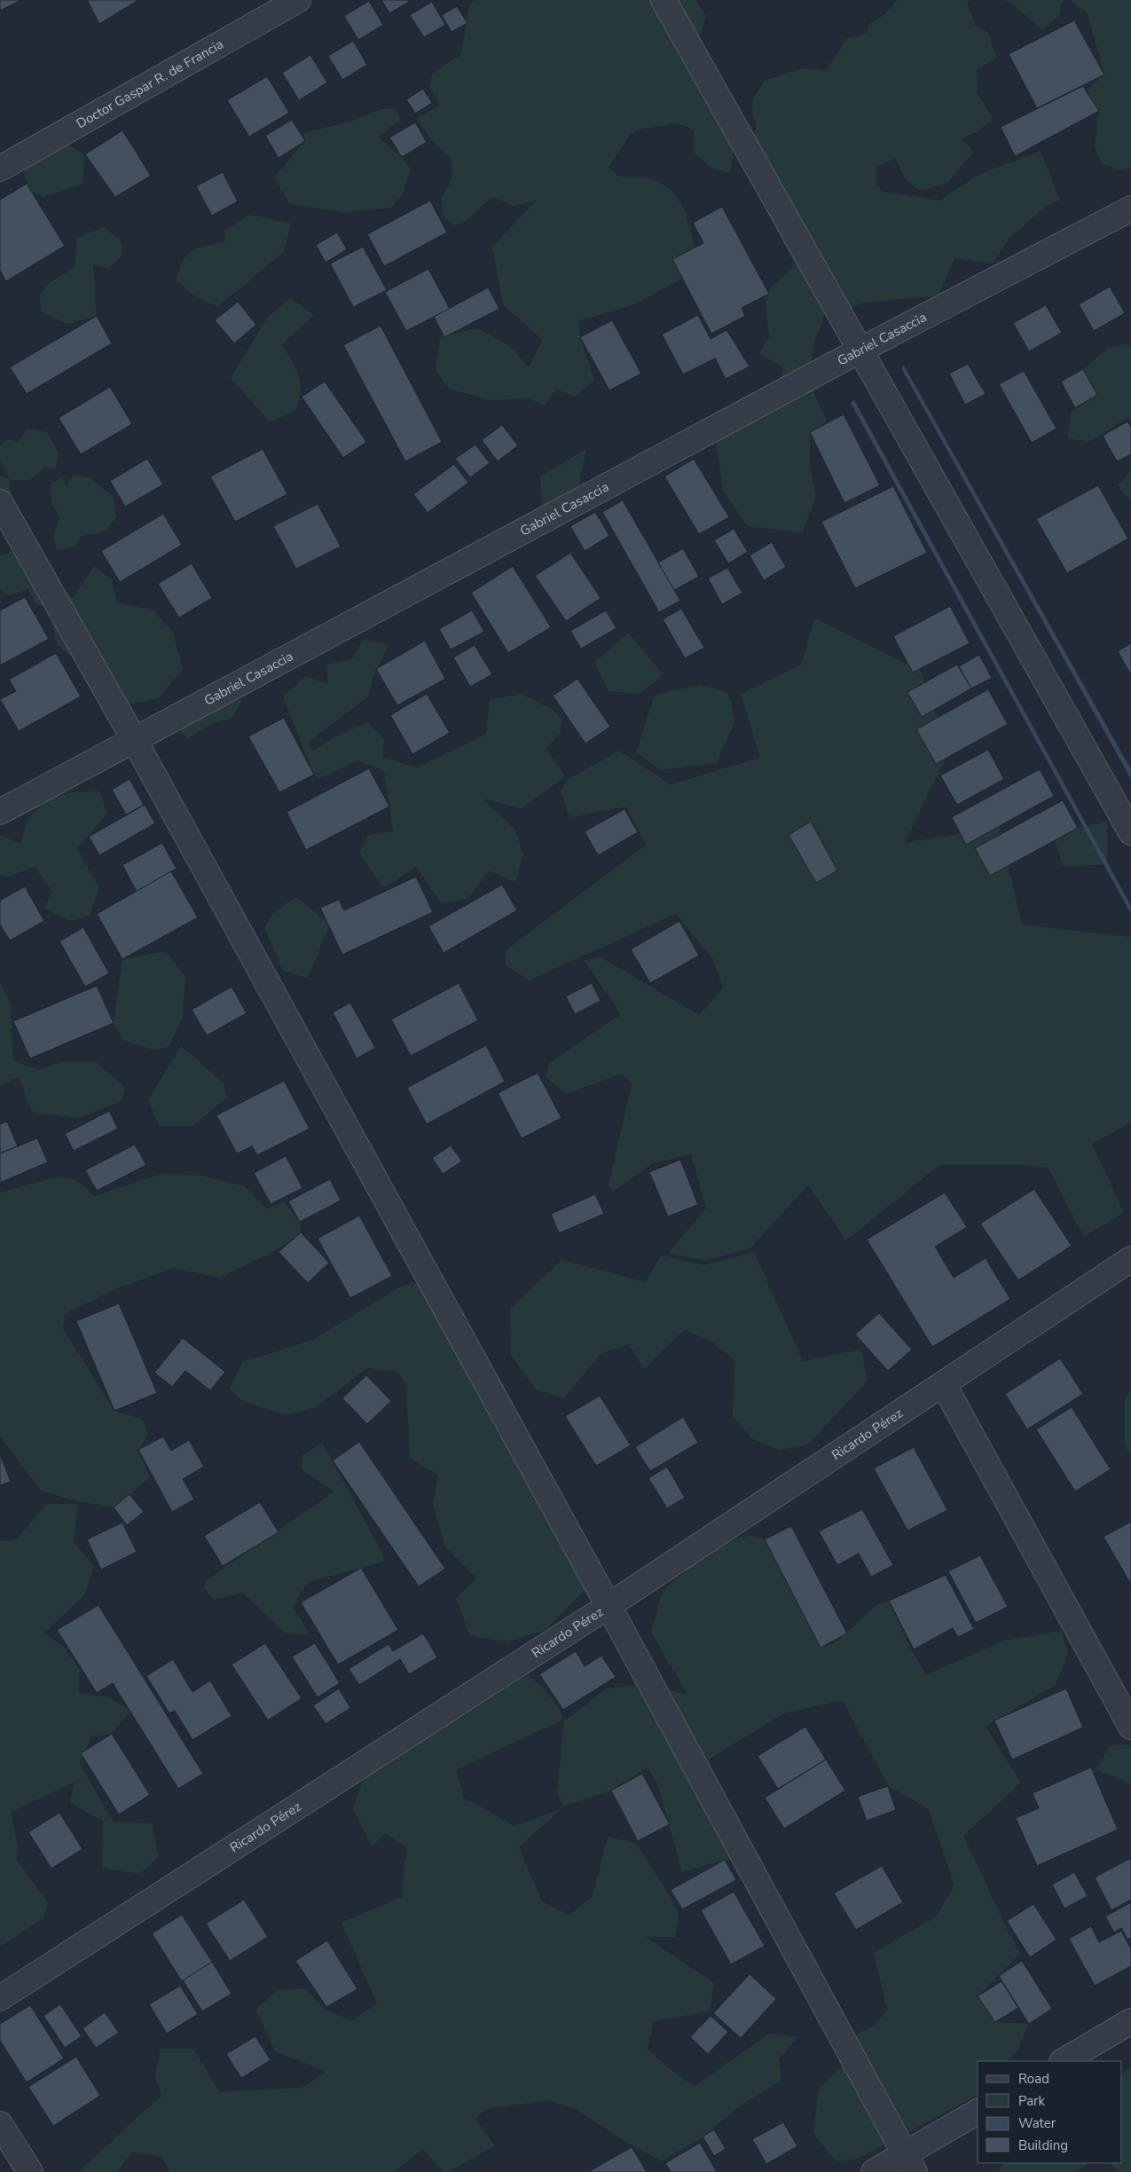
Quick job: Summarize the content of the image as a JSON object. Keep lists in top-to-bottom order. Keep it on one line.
{"streets":{"street":["Doctor Gaspar R. de Francia","Gabriel Casaccia","Ricardo Pérez"]},"legend":["Road","Park","Water","Building"]}
